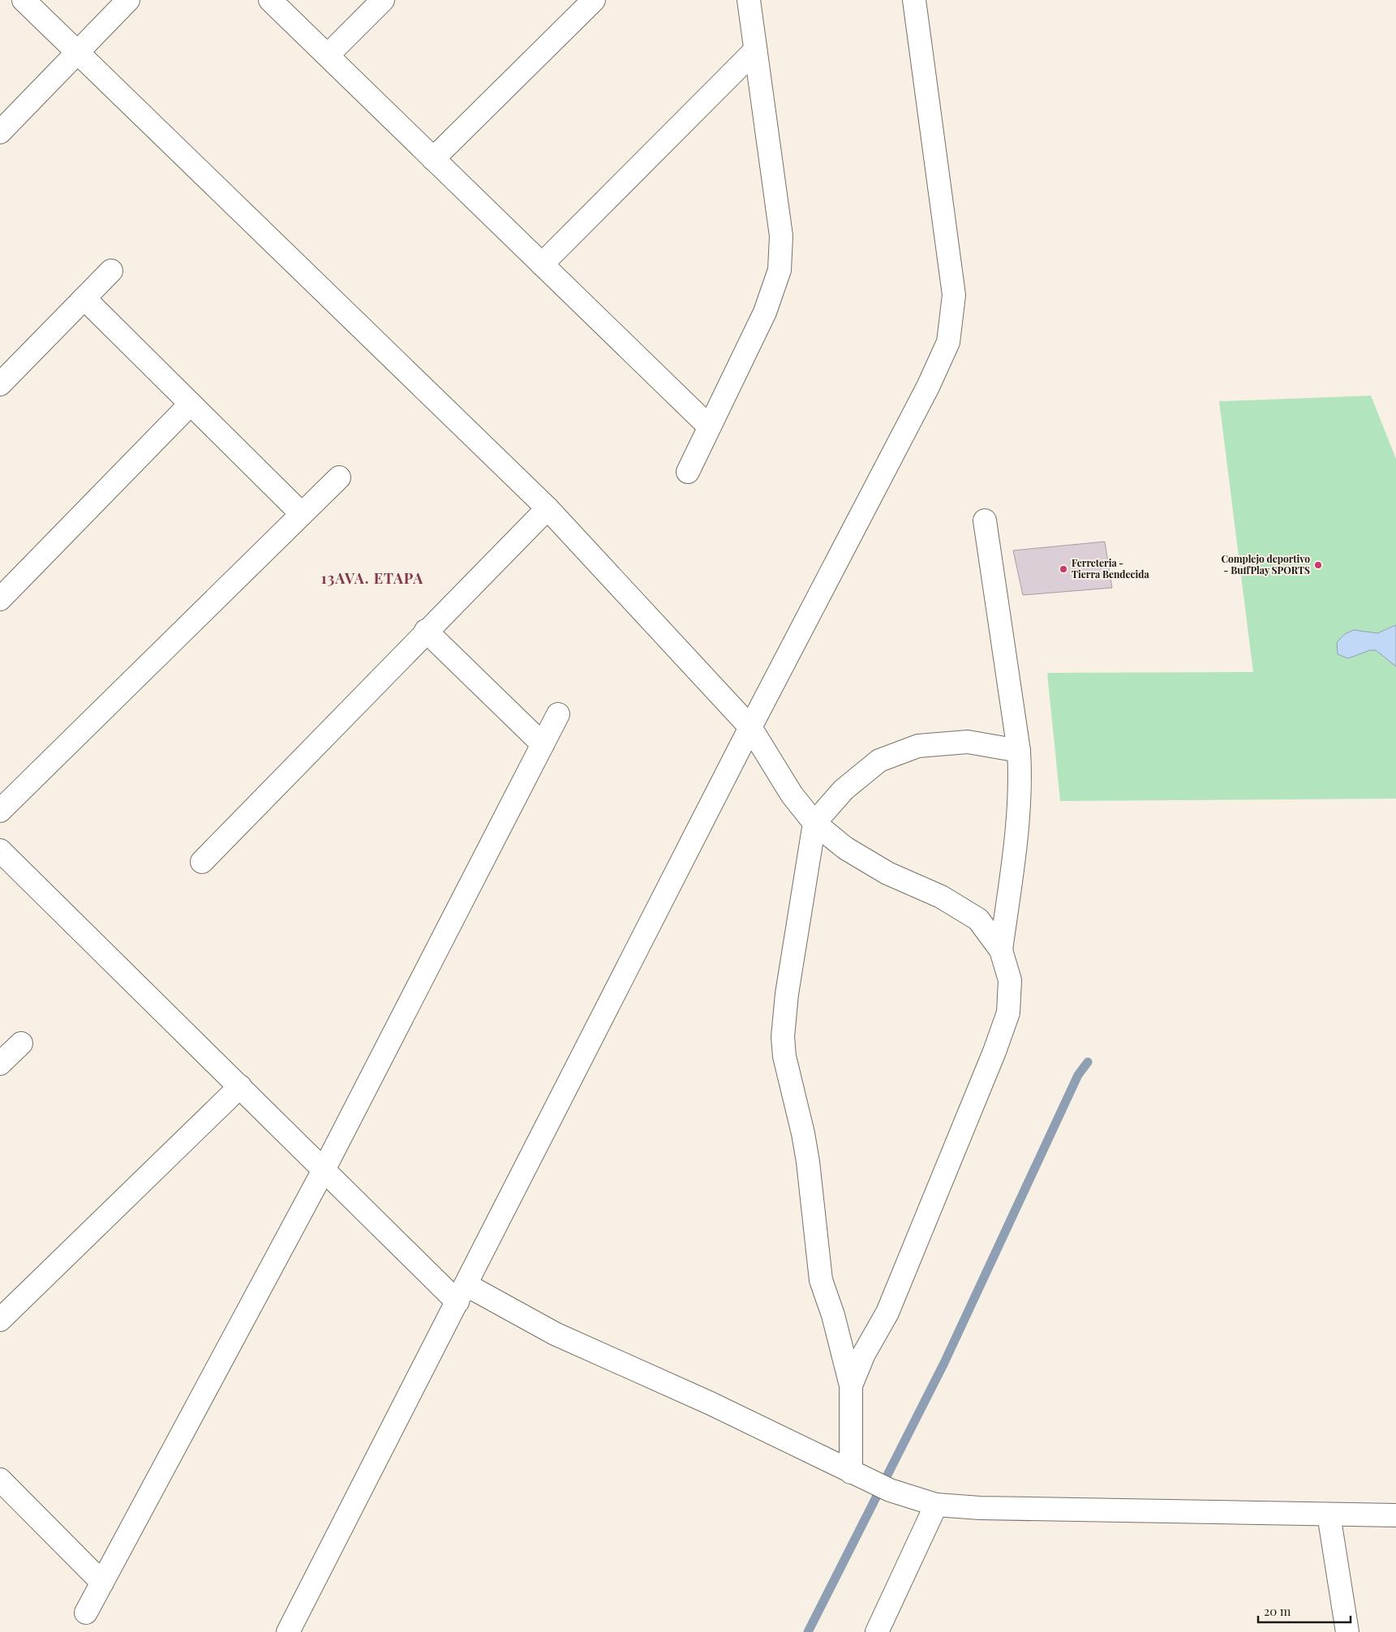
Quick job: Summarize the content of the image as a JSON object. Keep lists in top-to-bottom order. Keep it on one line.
{"districts":["13AVA. ETAPA"],"places":["Complejo deportivo - BuffPlay SPORTS","Ferreteria - Tierra Bendecida"],"scale_bar":"20 m"}
